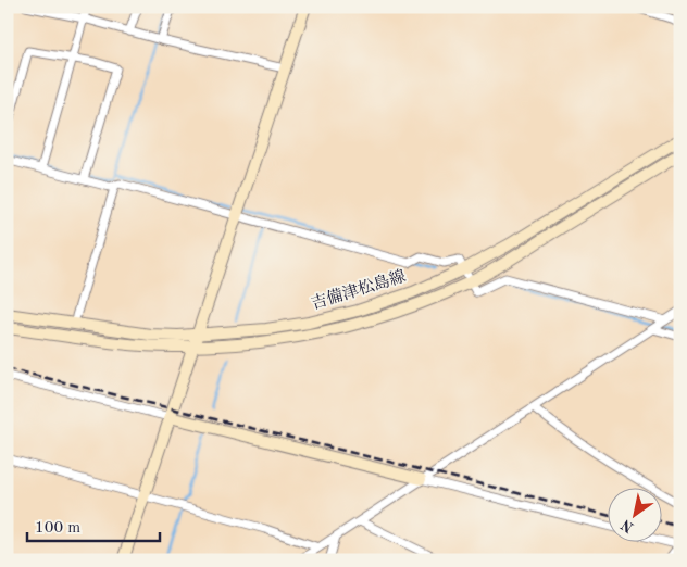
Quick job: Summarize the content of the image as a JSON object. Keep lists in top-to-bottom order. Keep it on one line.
{"streets":{"main road":["吉備津松島線"]},"scale_bar":"100 m","north":"bottom left"}
